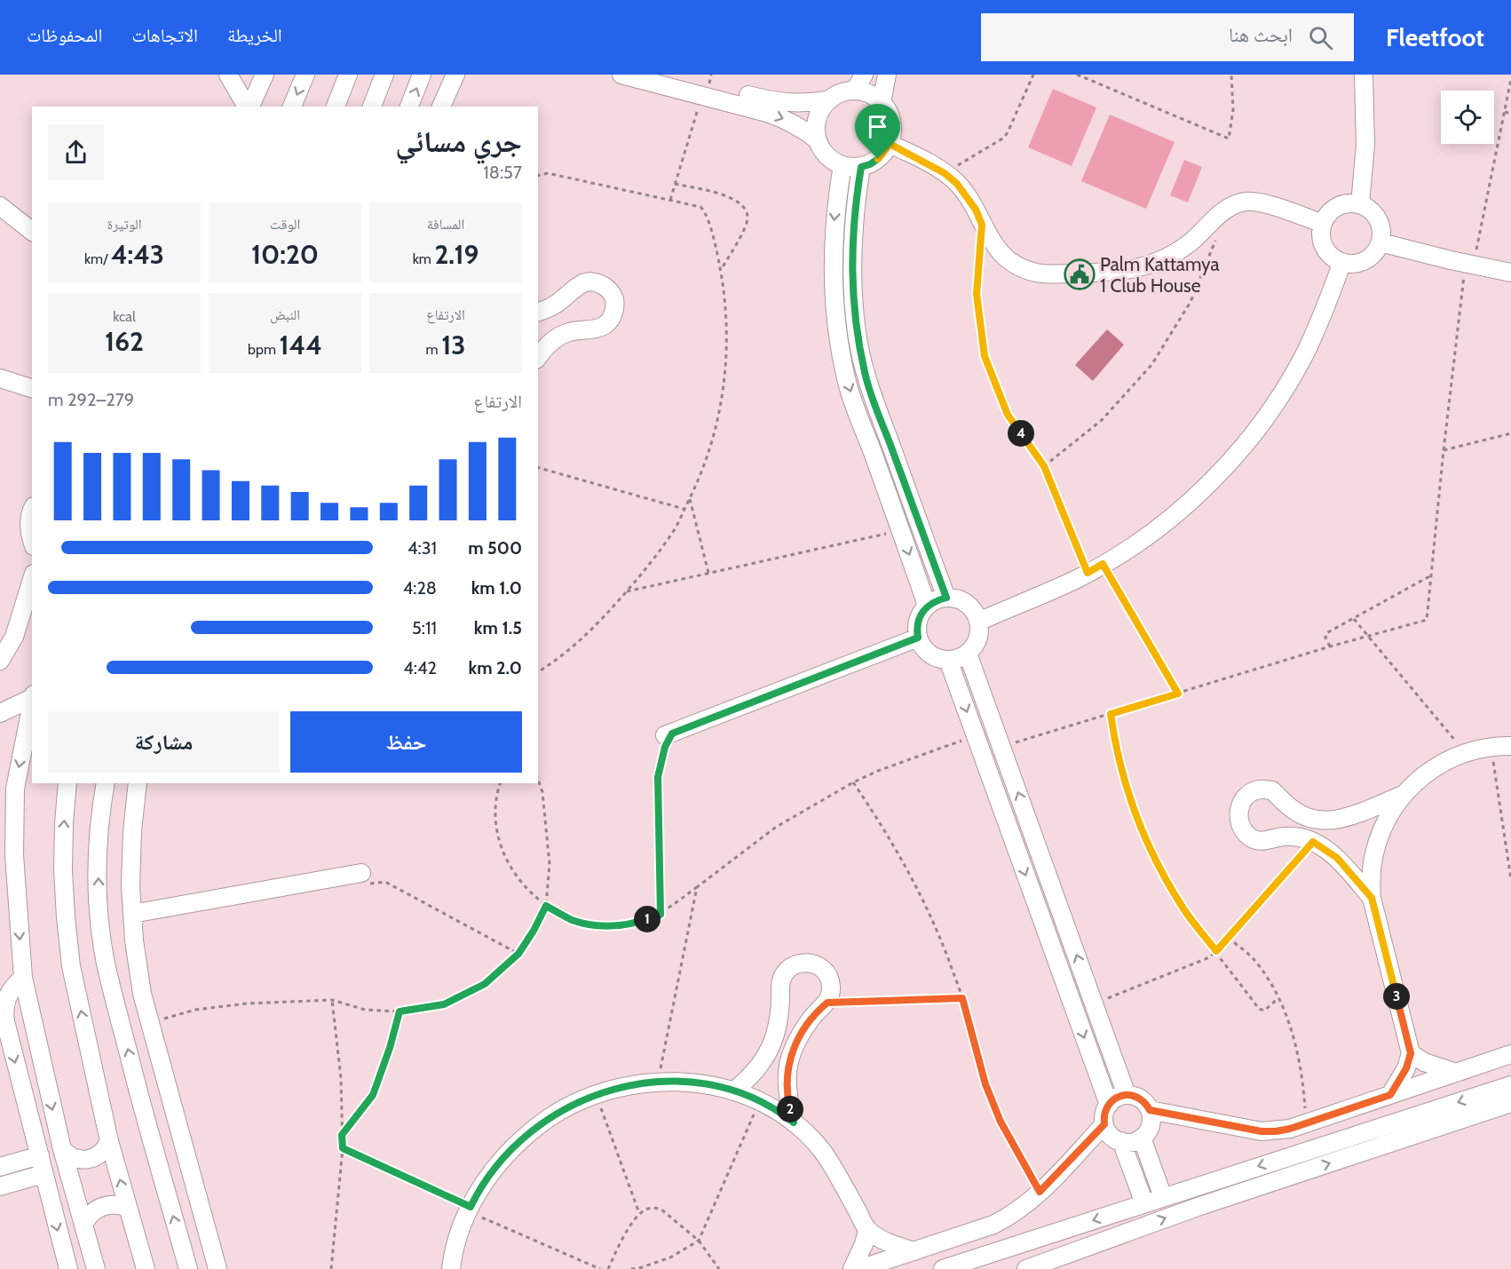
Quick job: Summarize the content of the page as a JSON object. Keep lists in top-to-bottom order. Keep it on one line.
{"places":{"public building":["Palm Kattamya 1 Club House"]},"page":{"header":"Fleetfoot","search":"ابحث هنا","nav":["الخريطة","الاتجاهات","المحفوظات"],"heading":["جري مسائي","18:57"],"stats":[["المسافة","2.19 km"],["الوقت","10:20"],["الوتيرة","4:43 /km"],["الارتفاع","13 m"],["النبض","144 bpm"],["kcal","162"]],"chart":["الارتفاع","279–292 m"],"pins":["4","1","3","2"],"list":[{"name":"500 m","note":"4:31"},{"name":"1.0 km","note":"4:28"},{"name":"1.5 km","note":"5:11"},{"name":"2.0 km","note":"4:42"}],"buttons":["حفظ","مشاركة"]}}
